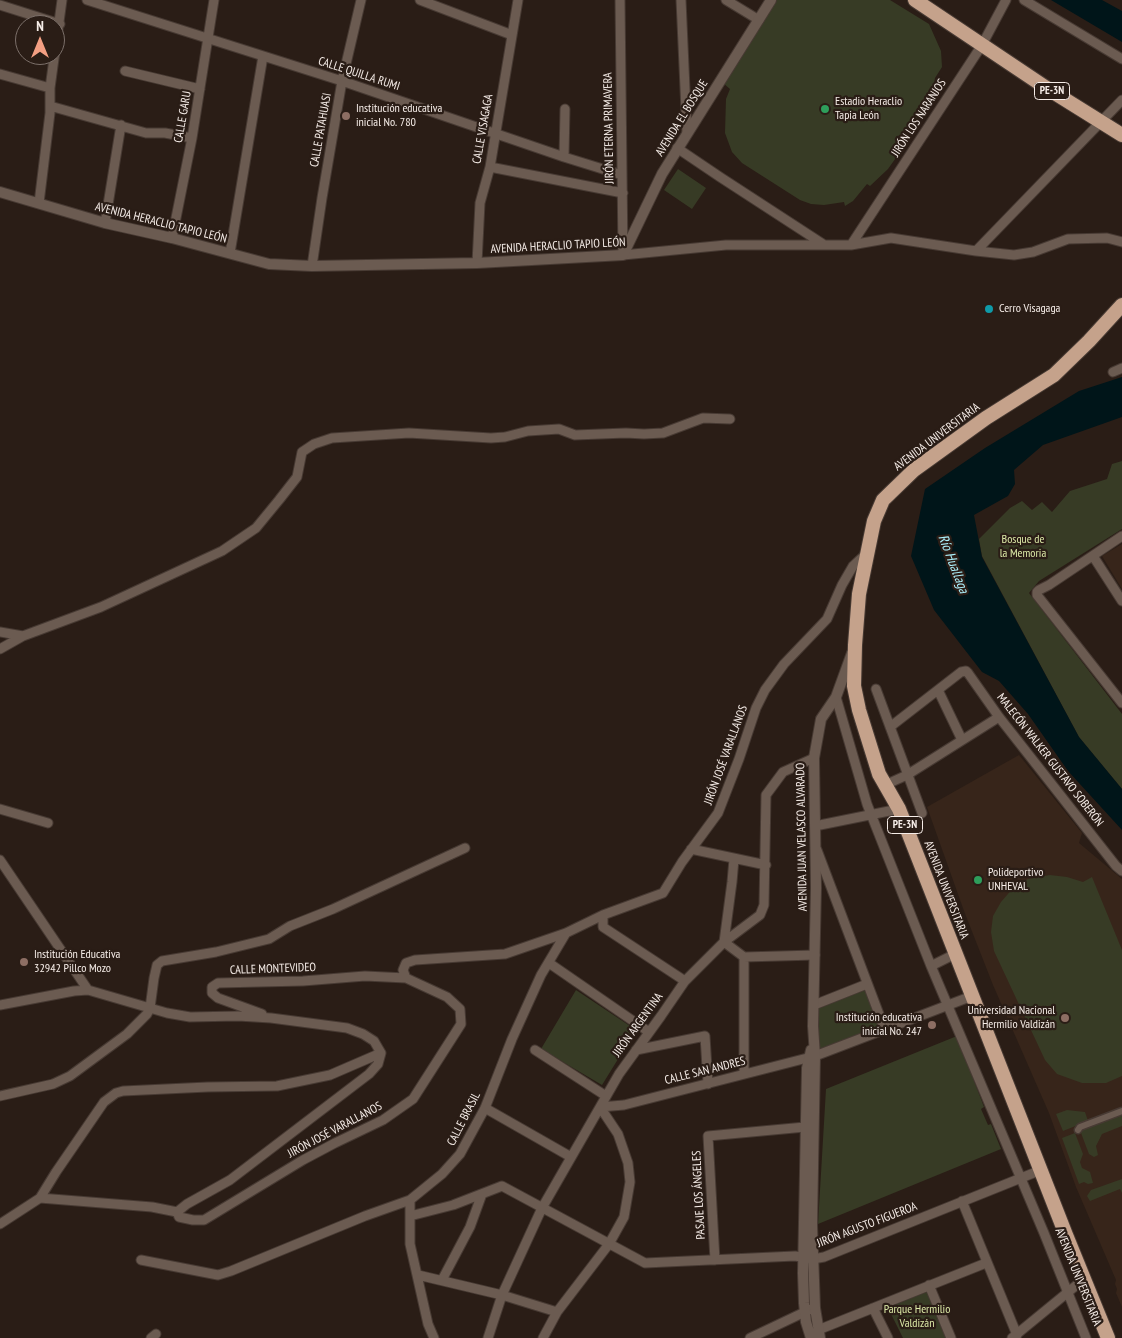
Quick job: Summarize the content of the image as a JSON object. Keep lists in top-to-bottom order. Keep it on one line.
{"streets":{"highway":["PE-3N","AVENIDA UNIVERSITARIA"],"street":["CALLE QUILLA RUMI","CALLE GARU","AVENIDA EL BOSQUE","JIRÓN LOS NARANJOS","JIRÓN ETERNA PRIMAVERA","CALLE VISAGAGA","CALLE PATAHUASI","AVENIDA HERACLIO TAPIO LEÓN","JIRÓN JOSÉ VARALLANOS","MALECÓN WALKER GUSTAVO SOBERÓN","AVENIDA JUAN VELASCO ALVARADO","CALLE MONTEVIDEO","JIRÓN ARGENTINA","CALLE SAN ANDRES","CALLE BRASIL","PASAJE LOS ÁNGELES","JIRÓN AGUSTO FIGUEROA"]},"crossings":[["CALLE QUILLA RUMI","CALLE GARU"],["CALLE QUILLA RUMI","JIRÓN ETERNA PRIMAVERA"],["CALLE QUILLA RUMI","CALLE VISAGAGA"],["CALLE QUILLA RUMI","CALLE PATAHUASI"],["PE-3N","JIRÓN LOS NARANJOS"],["CALLE GARU","AVENIDA HERACLIO TAPIO LEÓN"],["AVENIDA EL BOSQUE","JIRÓN ETERNA PRIMAVERA"],["AVENIDA EL BOSQUE","AVENIDA HERACLIO TAPIO LEÓN"],["JIRÓN LOS NARANJOS","AVENIDA HERACLIO TAPIO LEÓN"],["JIRÓN ETERNA PRIMAVERA","AVENIDA HERACLIO TAPIO LEÓN"],["CALLE VISAGAGA","AVENIDA HERACLIO TAPIO LEÓN"],["CALLE PATAHUASI","AVENIDA HERACLIO TAPIO LEÓN"],["AVENIDA UNIVERSITARIA","JIRÓN JOSÉ VARALLANOS"],["AVENIDA UNIVERSITARIA","AVENIDA JUAN VELASCO ALVARADO"],["AVENIDA UNIVERSITARIA","CALLE SAN ANDRES"],["AVENIDA UNIVERSITARIA","JIRÓN AGUSTO FIGUEROA"],["JIRÓN JOSÉ VARALLANOS","CALLE MONTEVIDEO"],["JIRÓN JOSÉ VARALLANOS","CALLE BRASIL"],["AVENIDA JUAN VELASCO ALVARADO","JIRÓN ARGENTINA"],["AVENIDA JUAN VELASCO ALVARADO","CALLE SAN ANDRES"],["AVENIDA JUAN VELASCO ALVARADO","PASAJE LOS ÁNGELES"],["AVENIDA JUAN VELASCO ALVARADO","JIRÓN AGUSTO FIGUEROA"],["JIRÓN ARGENTINA","CALLE SAN ANDRES"],["JIRÓN ARGENTINA","JIRÓN AGUSTO FIGUEROA"],["PASAJE LOS ÁNGELES","JIRÓN AGUSTO FIGUEROA"]],"water":["Río Huallaga"],"parks":["Bosque de la Memoria","Parque Hermilio Valdizán"],"places":["Estadio Heraclio Tapia León","Institución educativa inicial No. 780","Cerro Visagaga","Polideportivo UNHEVAL","Institución Educativa 32942 Pillco Mozo","Universidad Nacional Hermilio Valdizán","Institución educativa inicial No. 247"],"north":"top"}
